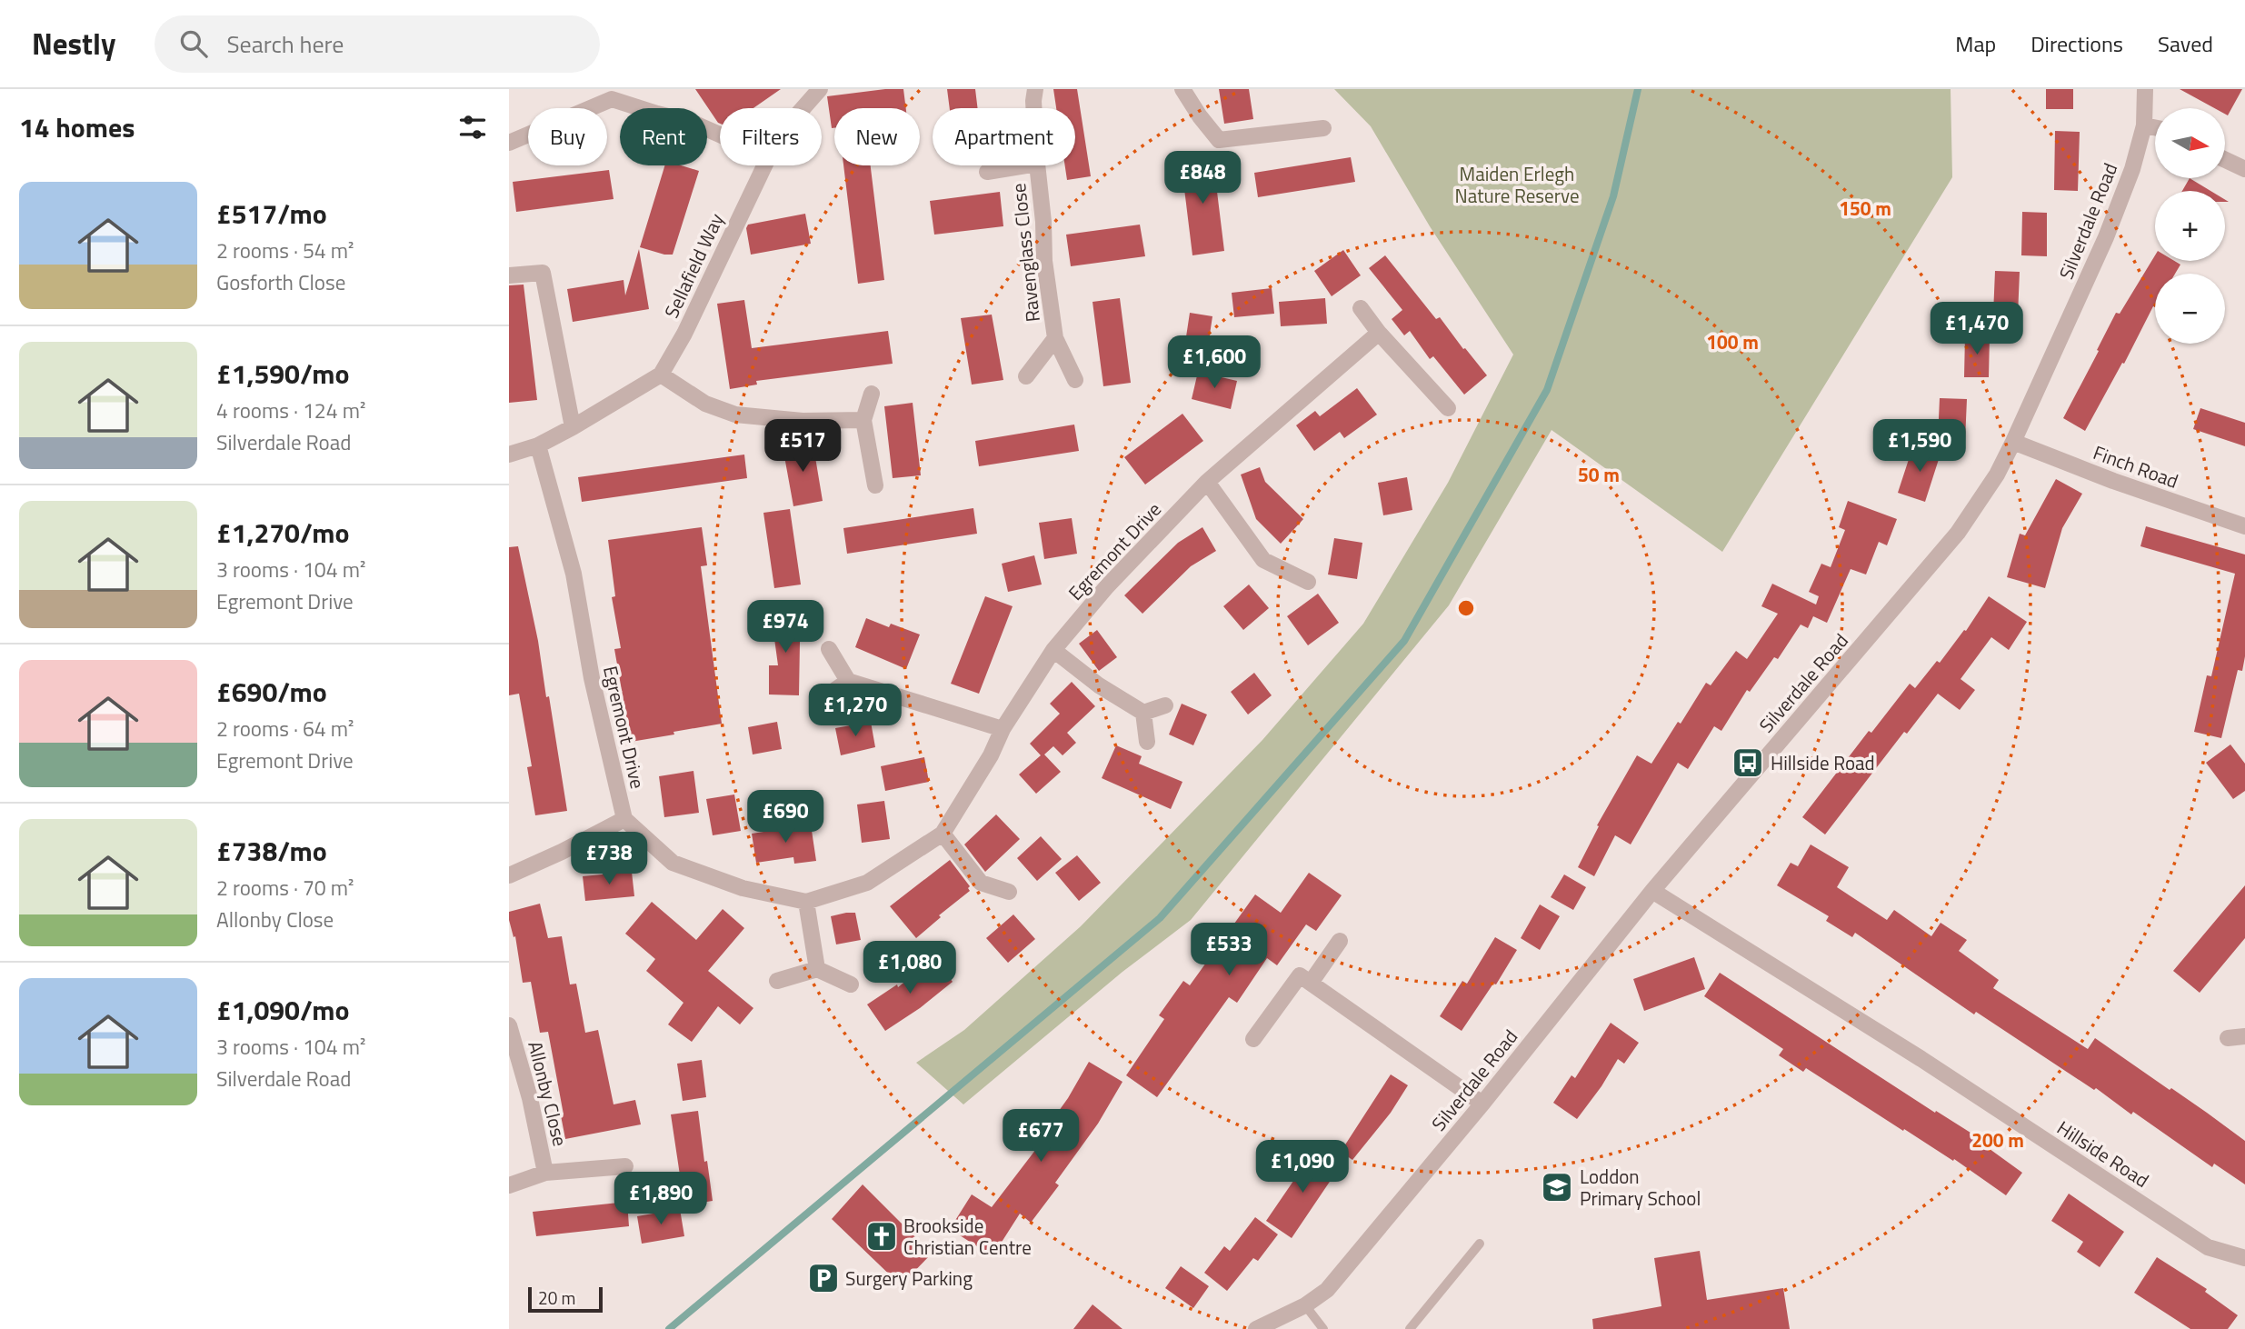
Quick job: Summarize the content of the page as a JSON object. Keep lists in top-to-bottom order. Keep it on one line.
{"streets":{"street":["Silverdale Road","Ravenglass Close","Sellafield Way","Finch Road","Egremont Drive","Allonby Close","Hillside Road"]},"crossings":[["Silverdale Road","Finch Road"],["Silverdale Road","Hillside Road"],["Sellafield Way","Egremont Drive"]],"parks":["Maiden Erlegh Nature Reserve"],"places":{"bus stop":["Hillside Road"],"school or university":["Loddon Primary School"],"church":["Brookside Christian Centre"],"parking":["Surgery Parking"]},"scale_bar":"20 m","north":"right","page":{"header":"Nestly","search":"Search here","nav":["Map","Directions","Saved"],"heading":"14 homes","map_buttons":["+","−"],"chip":["Buy","Rent","Filters","New","Apartment"],"price":["£848","£1,470","£1,600","£517","£1,590","£974","£1,270","£690","£738","£533","£1,080","£677","£1,090","£1,890"],"list":[{"name":"£517/mo","note":"2 rooms · 54 m² · Gosforth Close"},{"name":"£1,590/mo","note":"4 rooms · 124 m² · Silverdale Road"},{"name":"£1,270/mo","note":"3 rooms · 104 m² · Egremont Drive"},{"name":"£690/mo","note":"2 rooms · 64 m² · Egremont Drive"},{"name":"£738/mo","note":"2 rooms · 70 m² · Allonby Close"},{"name":"£1,090/mo","note":"3 rooms · 104 m² · Silverdale Road"}],"scale":"20 m"},"rings":["150 m","100 m","50 m","200 m"]}
